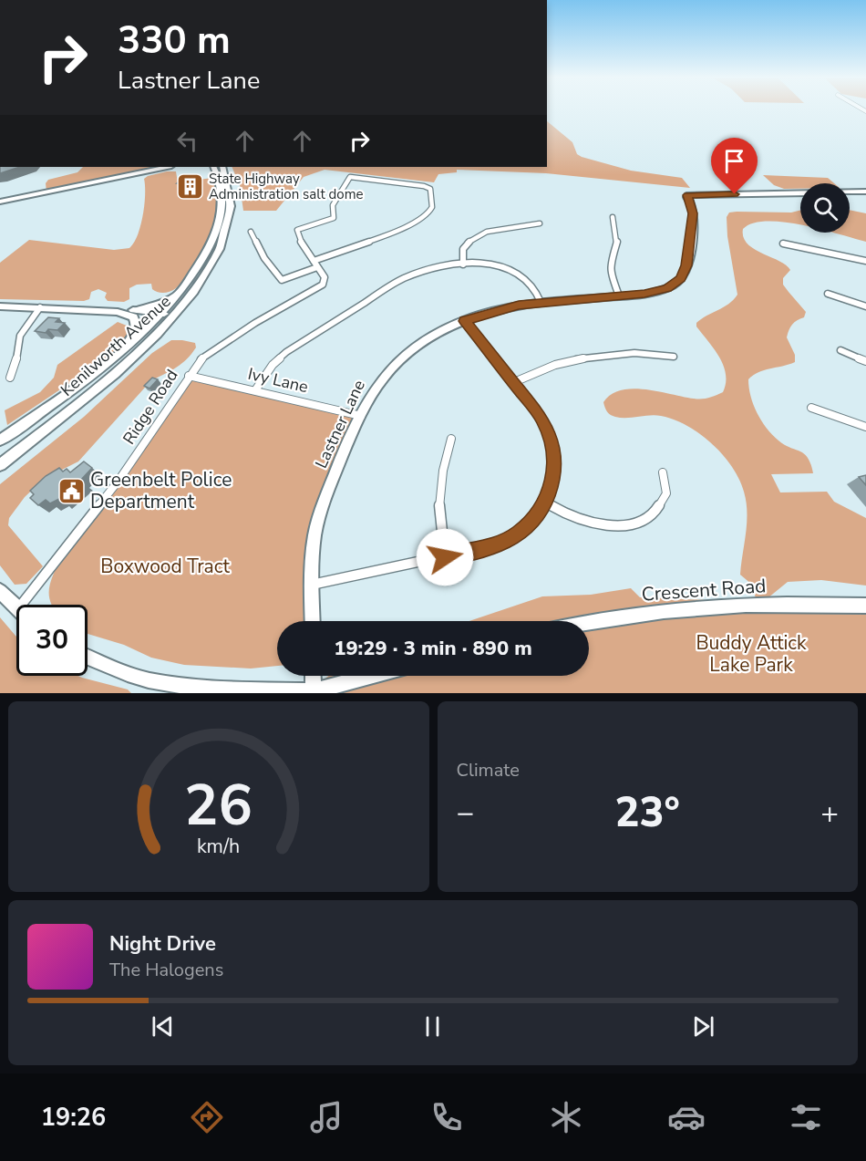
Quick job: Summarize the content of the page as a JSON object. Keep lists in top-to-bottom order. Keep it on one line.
{"streets":{"street":["Kenilworth Avenue","Ivy Lane","Ridge Road","Lastner Lane","Crescent Road"]},"crossings":[["Ivy Lane","Ridge Road"],["Ivy Lane","Lastner Lane"]],"parks":["Boxwood Tract","Buddy Attick Lake Park"],"places":{"building":["State Highway Administration salt dome"],"public building":["Greenbelt Police Department"]},"page":{"turn":["330 m","Lastner Lane"],"limit":"30","trip":"19:29 · 3 min · 890 m","tile":"Climate","heat":["−","23°","+"],"song":["Night Drive","The Halogens"],"tabs":"19:26","gauge":["26","km/h"]}}
